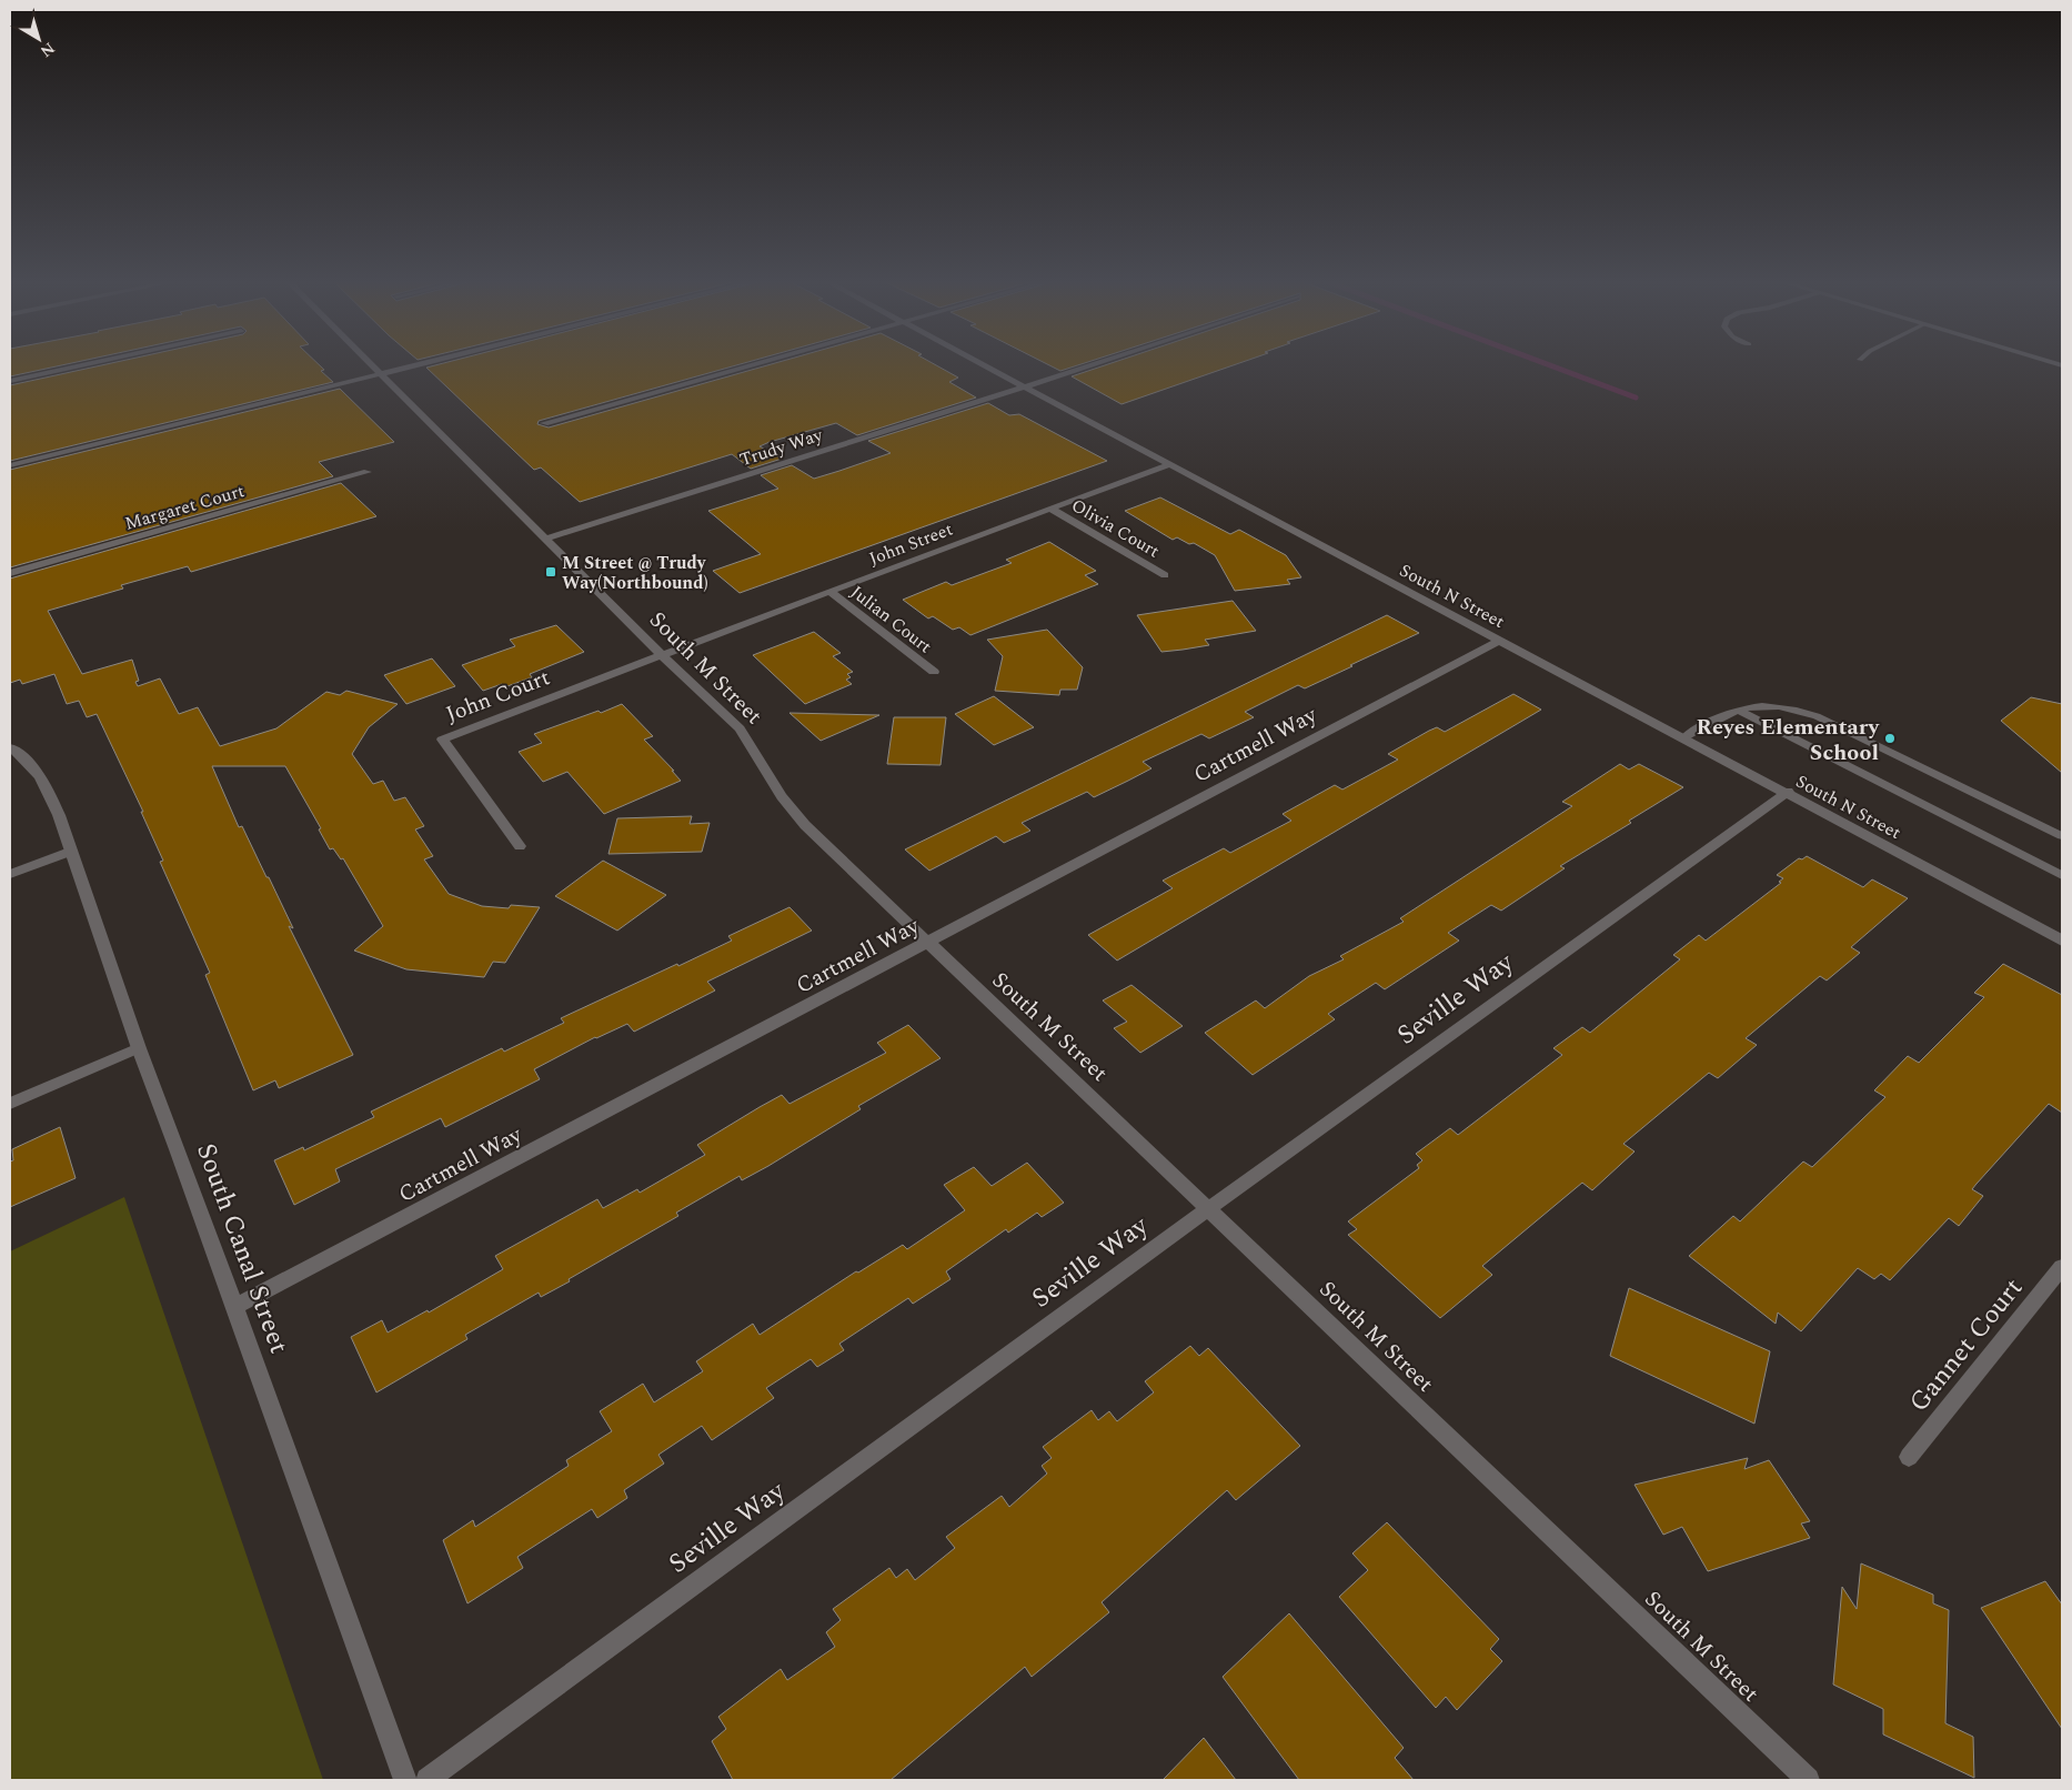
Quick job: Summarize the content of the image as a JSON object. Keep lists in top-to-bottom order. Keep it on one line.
{"streets":{"street":["Trudy Way","Margaret Court","Olivia Court","John Street","South N Street","Julian Court","South M Street","John Court","Cartmell Way","Seville Way","South Canal Street","Gannet Court"]},"crossings":[["Trudy Way","South N Street"],["Trudy Way","South M Street"],["Olivia Court","John Street"],["John Street","South N Street"],["John Street","Julian Court"],["John Street","South M Street"],["John Street","John Court"],["South N Street","Cartmell Way"],["South N Street","Seville Way"],["South M Street","John Court"],["South M Street","Cartmell Way"],["South M Street","Seville Way"],["Cartmell Way","South Canal Street"]],"places":{"transit":["M Street @ Trudy Way(Northbound)"],"other":["Reyes Elementary School"]},"north":"bottom right"}
